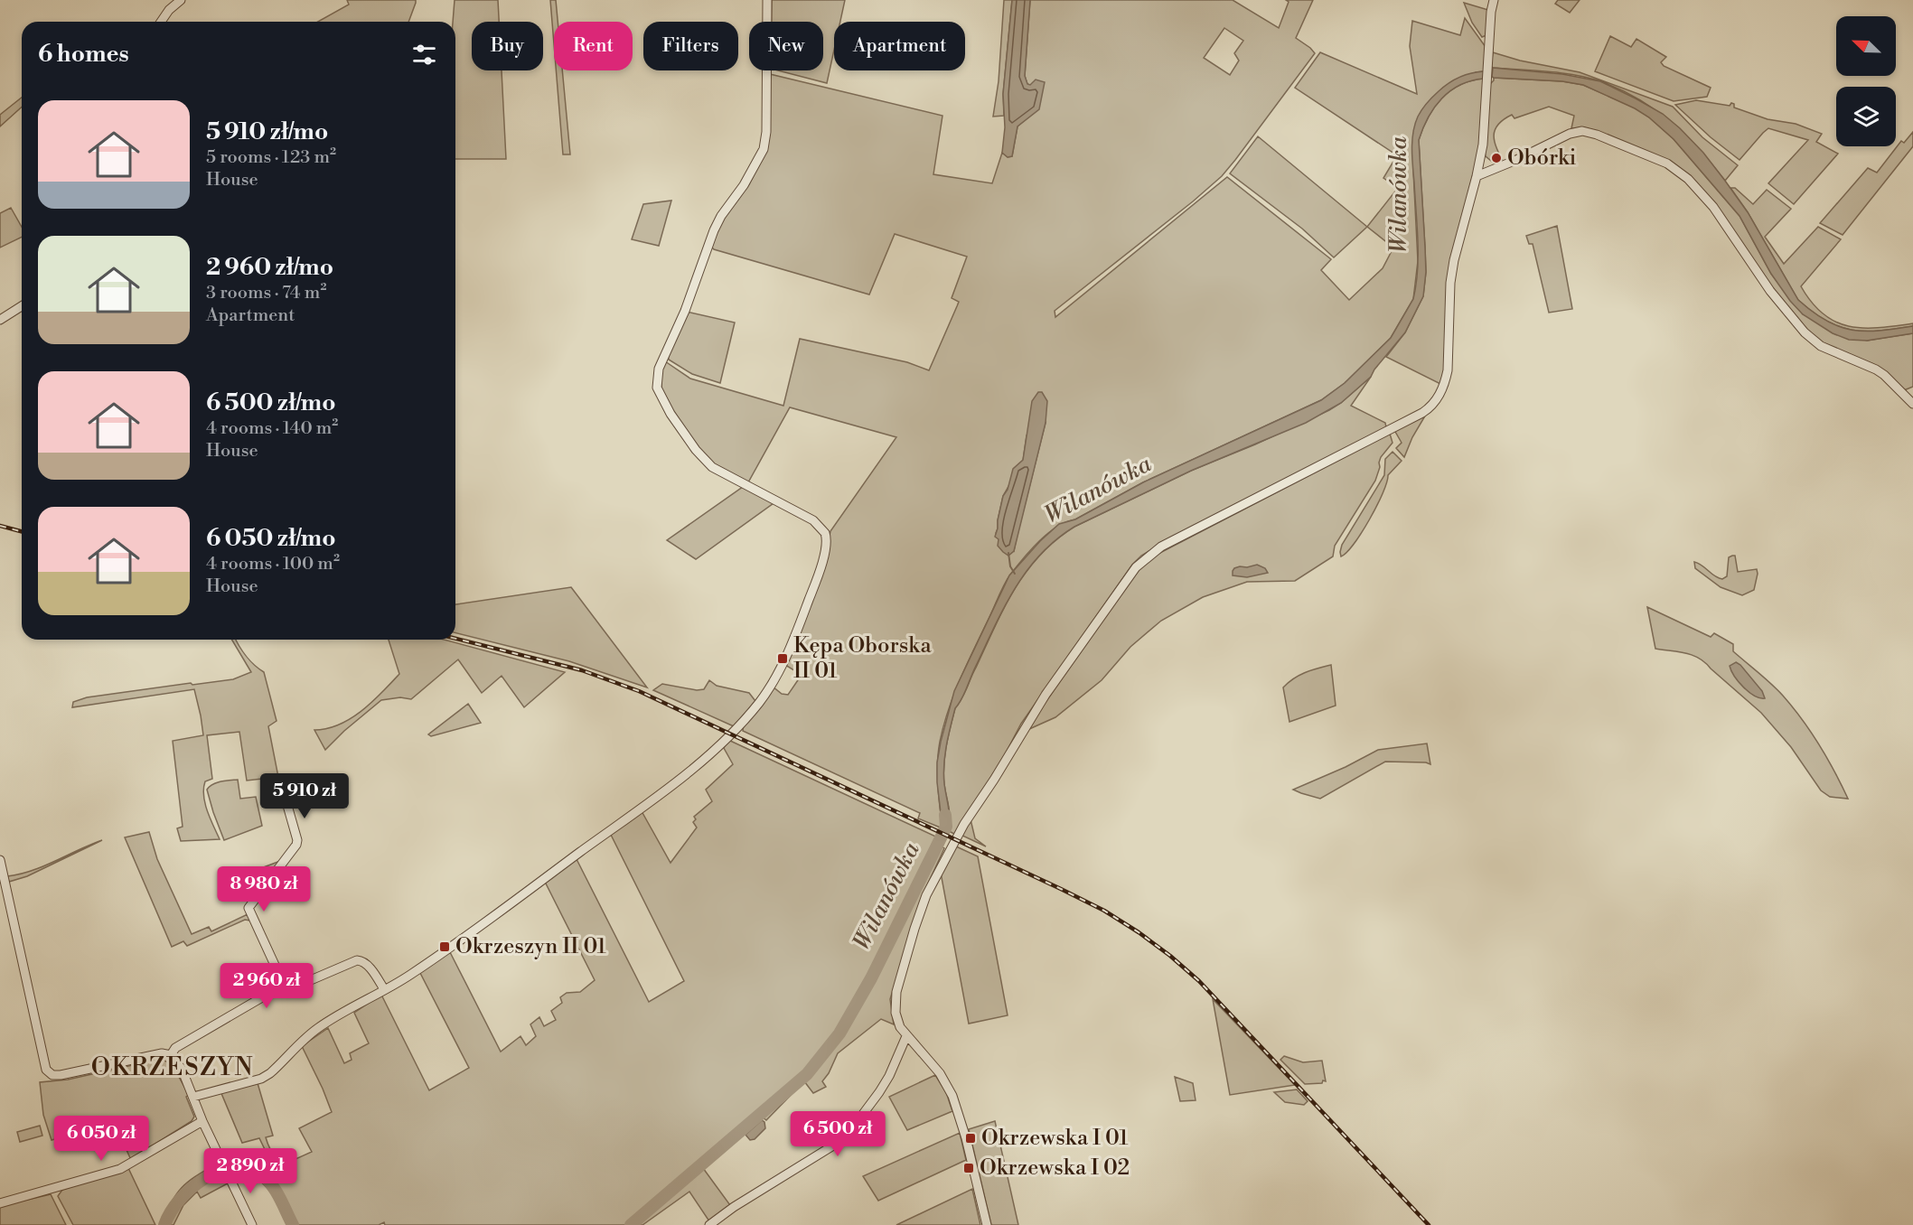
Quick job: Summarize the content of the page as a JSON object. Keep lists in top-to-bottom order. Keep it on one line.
{"districts":["OKRZESZYN"],"water":["Wilanówka"],"places":{"other":["Obórki"],"transit":["Kępa Oborska II 01","Okrzeszyn II 01","Okrzewska I 01","Okrzewska I 02"]},"north":"top left","page":{"chip":["Buy","Rent","Filters","New","Apartment"],"heading":"6 homes","list":[{"name":"5 910 zł/mo","note":"5 rooms · 123 m² · House"},{"name":"2 960 zł/mo","note":"3 rooms · 74 m² · Apartment"},{"name":"6 500 zł/mo","note":"4 rooms · 140 m² · House"},{"name":"6 050 zł/mo","note":"4 rooms · 100 m² · House"}],"price":["5 910 zł","8 980 zł","2 960 zł","6 500 zł","6 050 zł","2 890 zł"]}}
